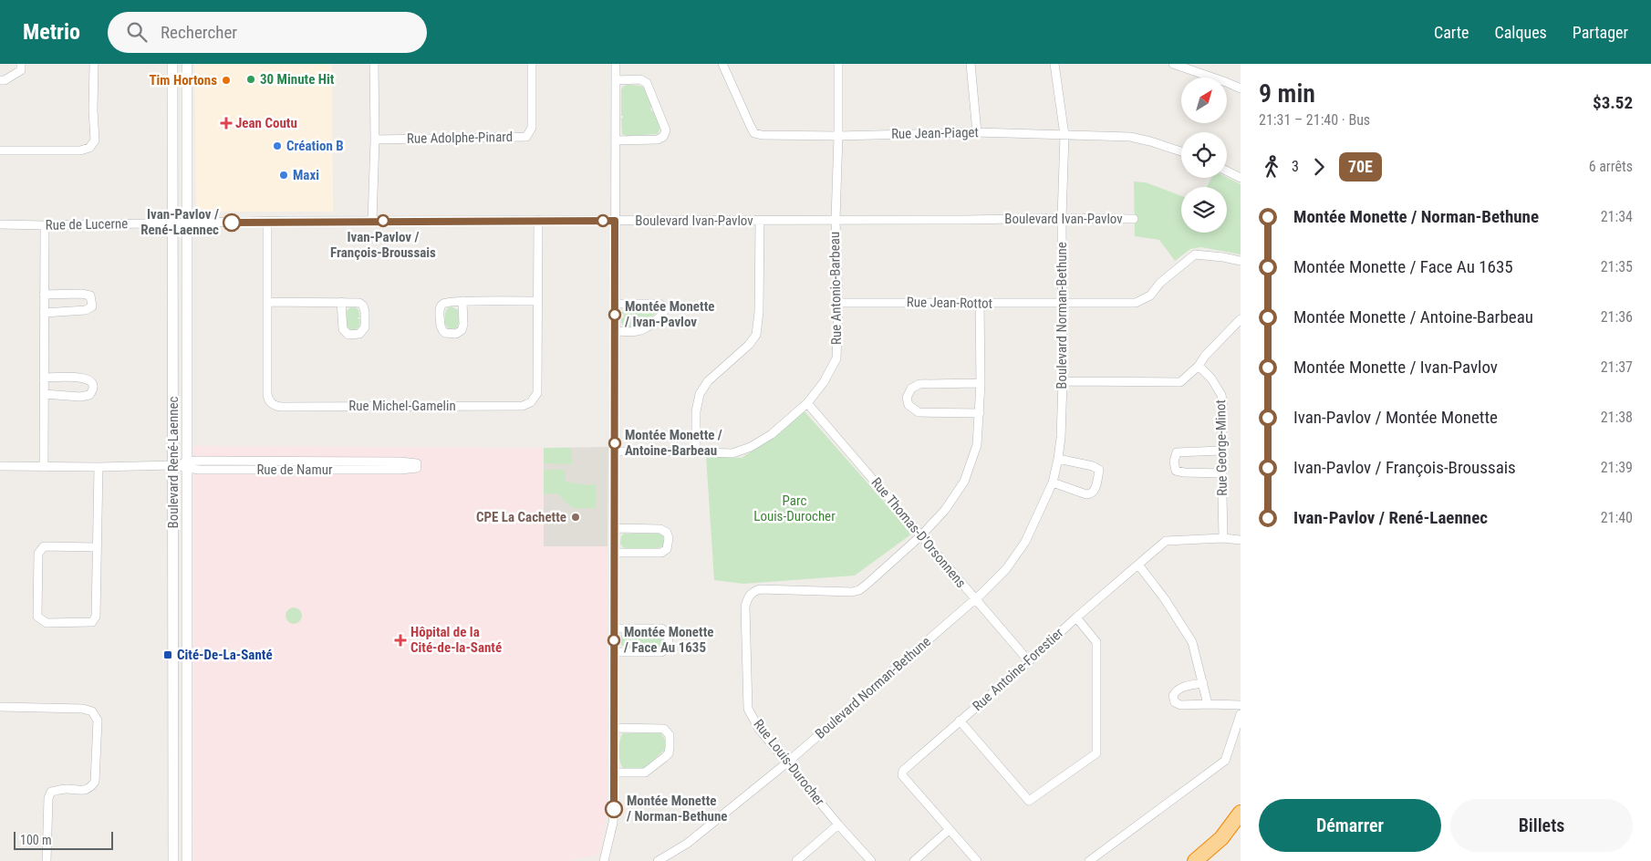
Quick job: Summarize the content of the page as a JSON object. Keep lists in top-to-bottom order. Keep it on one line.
{"streets":{"street":["Rue Jean-Piaget","Rue Adolphe-Pinard","Boulevard Ivan-Pavlov","Rue de Lucerne","Rue Antonio-Barbeau","Rue Jean-Rottot","Boulevard Norman-Bethune","Rue Michel-Gamelin","Rue George-Minot","Boulevard René-Laennec","Rue de Namur","Rue Thomas-D'Orsonnens","Rue Antoine-Forestier","Rue Louis-Durocher"]},"crossings":[["Rue Jean-Piaget","Rue Antonio-Barbeau"],["Rue Jean-Piaget","Boulevard Norman-Bethune"],["Boulevard Ivan-Pavlov","Rue de Lucerne"],["Boulevard Ivan-Pavlov","Rue Antonio-Barbeau"],["Boulevard Ivan-Pavlov","Boulevard Norman-Bethune"],["Boulevard Ivan-Pavlov","Rue Michel-Gamelin"],["Boulevard Ivan-Pavlov","Boulevard René-Laennec"],["Rue de Lucerne","Boulevard René-Laennec"],["Rue Antonio-Barbeau","Rue Jean-Rottot"],["Rue Antonio-Barbeau","Rue Thomas-D'Orsonnens"],["Rue Jean-Rottot","Boulevard Norman-Bethune"],["Rue Jean-Rottot","Rue Louis-Durocher"],["Boulevard Norman-Bethune","Rue Thomas-D'Orsonnens"],["Boulevard Norman-Bethune","Rue Louis-Durocher"],["Rue George-Minot","Rue Antoine-Forestier"],["Boulevard René-Laennec","Rue de Namur"],["Rue Thomas-D'Orsonnens","Rue Antoine-Forestier"],["Rue Thomas-D'Orsonnens","Rue Louis-Durocher"]],"parks":["Parc Louis-Durocher"],"places":{"other":["30 Minute Hit","Tim Hortons","Création B","Maxi","Ivan-Pavlov / François-Broussais","Ivan-Pavlov / René-Laennec","Montée Monette / Ivan-Pavlov","Montée Monette / Antoine-Barbeau","CPE La Cachette","Montée Monette / Face Au 1635","Montée Monette / Norman-Bethune"],"health":["Jean Coutu","Hôpital de la Cité-de-la-Santé"],"transit":["Cité-De-La-Santé"]},"lines":["bus line 70E"],"scale_bar":"100 m","north":"top right","page":{"header":"Metrio","search":"Rechercher","nav":["Carte","Calques","Partager"],"heading":["9 min","21:31 – 21:40 · Bus","$3.52"],"legs":["3","70E","6 arrêts"],"list":[{"name":"Montée Monette / Norman-Bethune","value":"21:34"},{"name":"Montée Monette / Face Au 1635","value":"21:35"},{"name":"Montée Monette / Antoine-Barbeau","value":"21:36"},{"name":"Montée Monette / Ivan-Pavlov","value":"21:37"},{"name":"Ivan-Pavlov / Montée Monette","value":"21:38"},{"name":"Ivan-Pavlov / François-Broussais","value":"21:39"},{"name":"Ivan-Pavlov / René-Laennec","value":"21:40"}],"buttons":["Démarrer","Billets"],"scale":"100 m"}}
